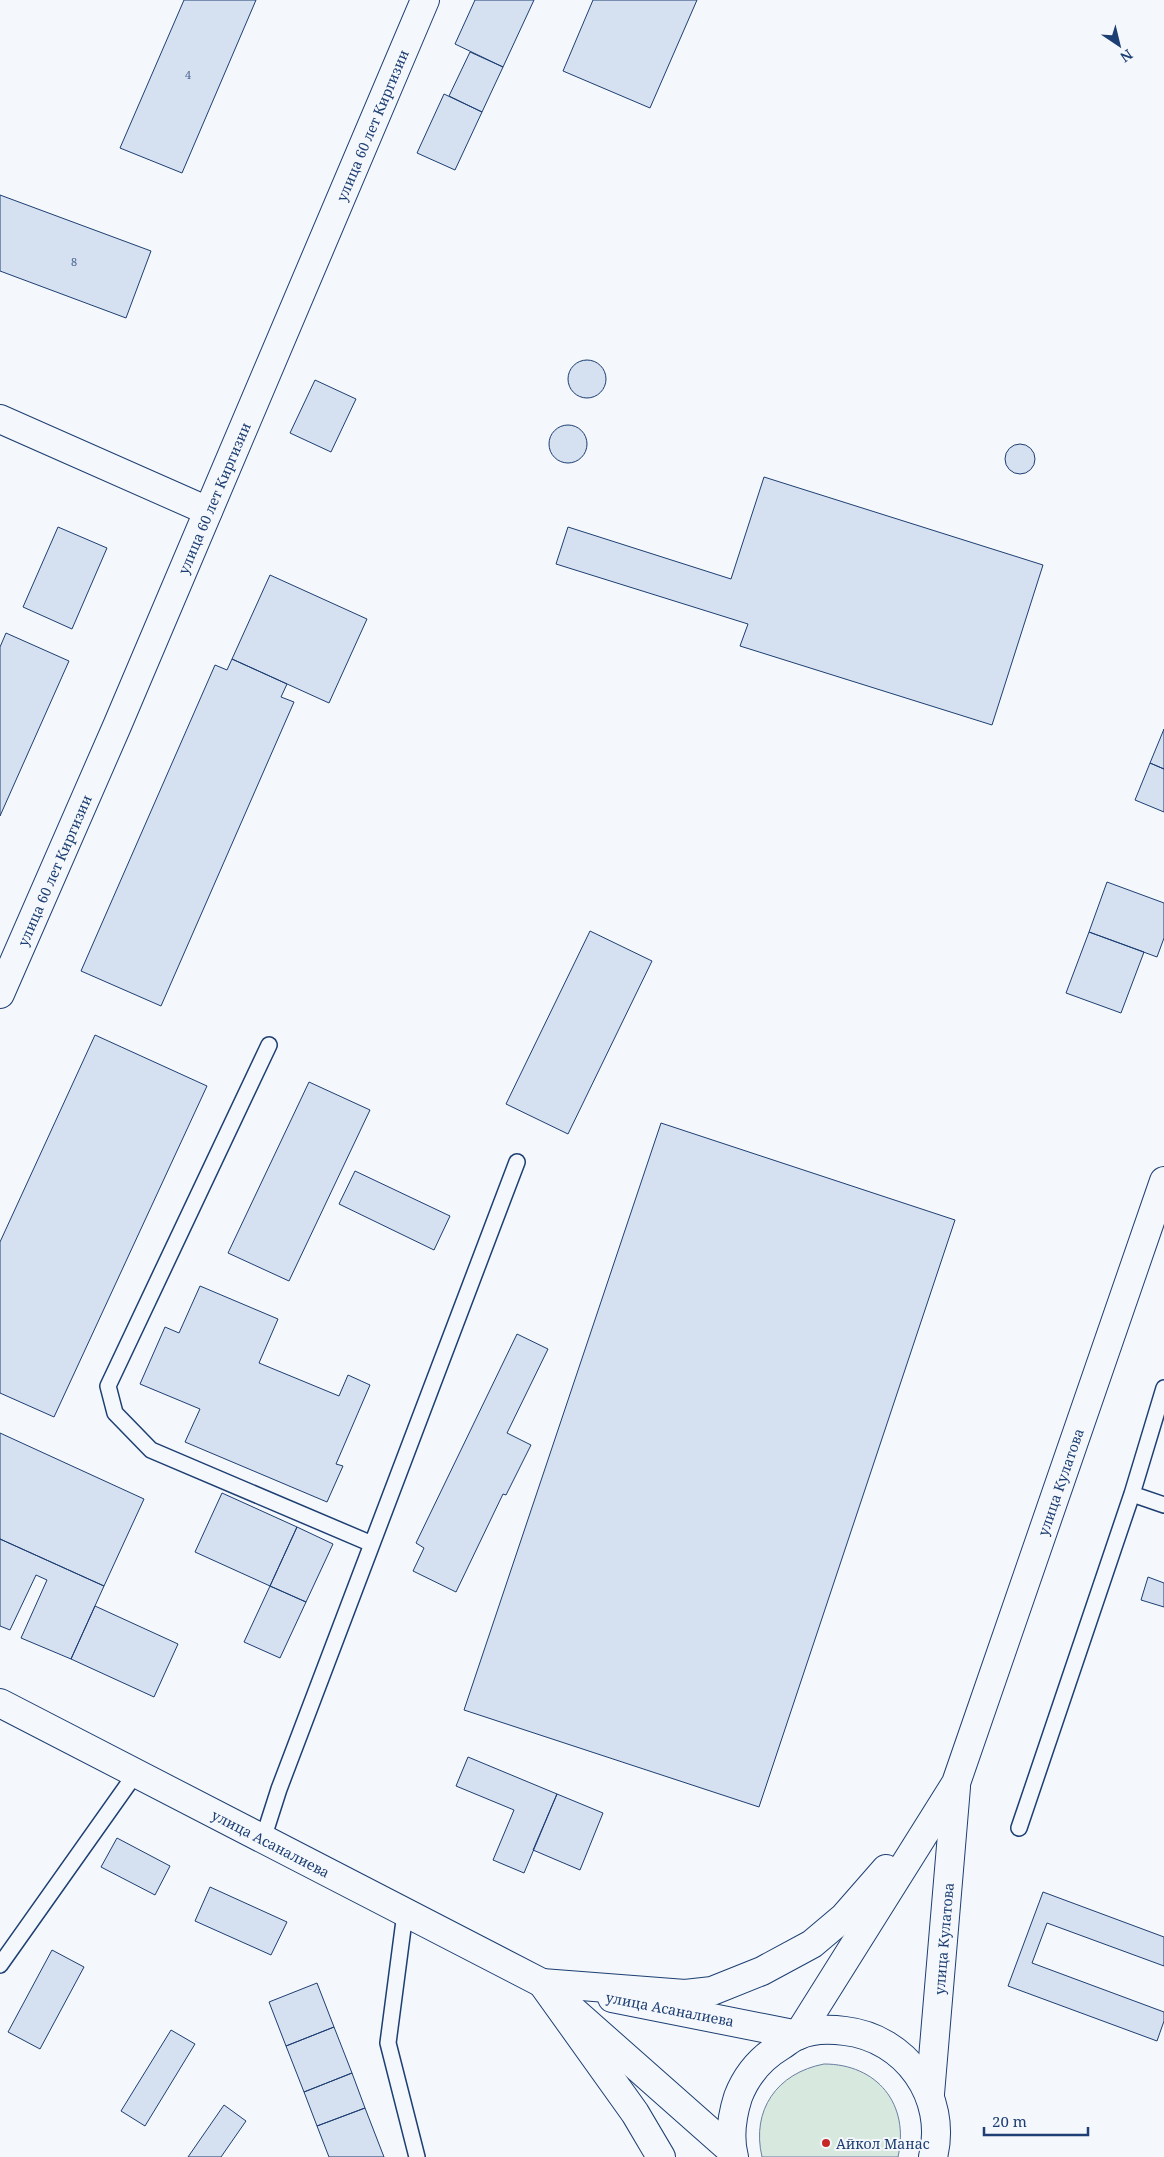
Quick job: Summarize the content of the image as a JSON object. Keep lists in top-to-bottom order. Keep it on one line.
{"streets":{"main road":["улица 60 лет Киргизии","улица Кулатова","улица Асаналиева"]},"crossings":[["улица Кулатова","улица Асаналиева"]],"places":["Айкол Манас"],"house_numbers":["4","8"],"scale_bar":"20 m","north":"bottom right"}
